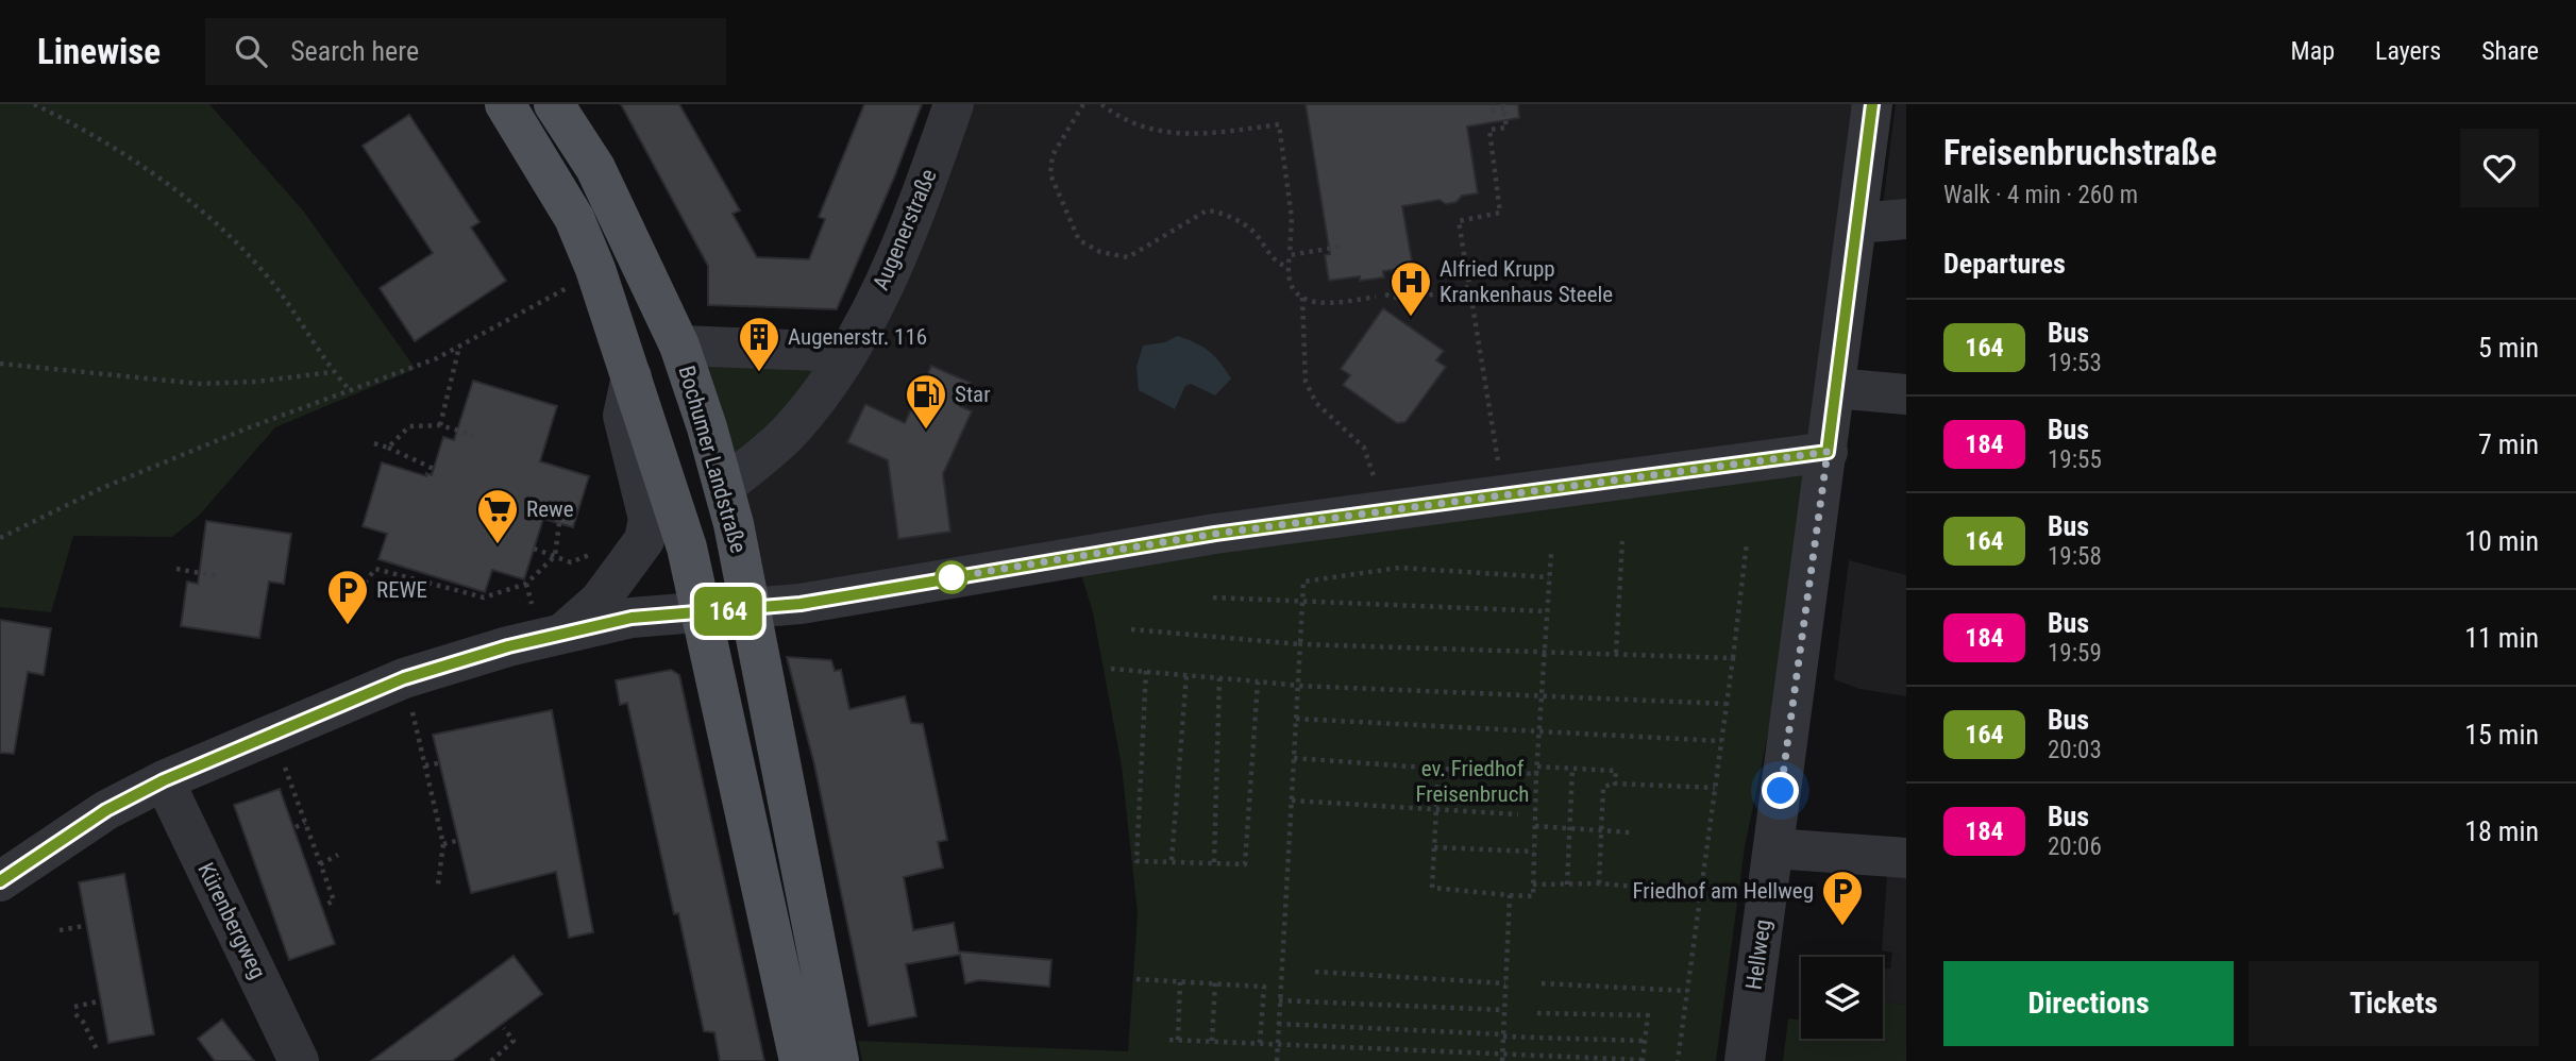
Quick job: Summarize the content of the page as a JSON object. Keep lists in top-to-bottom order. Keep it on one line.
{"streets":{"main road":["Bochumer Landstraße"],"street":["Augenerstraße","Kürenbergweg","Hellweg"]},"crossings":[["Augenerstraße","Bochumer Landstraße"]],"parks":["ev. Friedhof Freisenbruch"],"places":{"hospital":["Alfried Krupp Krankenhaus Steele"],"building":["Augenerstr. 116"],"fuel station":["Star"],"supermarket":["Rewe"],"parking":["REWE","Friedhof am Hellweg"]},"lines":["bus line 164"],"page":{"header":"Linewise","search":"Search here","nav":["Map","Layers","Share"],"on_map":"164","heading":[["Freisenbruchstraße","Walk · 4 min · 260 m"],"Departures"],"list":[{"mark":"164","name":"Bus","note":"19:53","value":"5 min"},{"mark":"184","name":"Bus","note":"19:55","value":"7 min"},{"mark":"164","name":"Bus","note":"19:58","value":"10 min"},{"mark":"184","name":"Bus","note":"19:59","value":"11 min"},{"mark":"164","name":"Bus","note":"20:03","value":"15 min"},{"mark":"184","name":"Bus","note":"20:06","value":"18 min"}],"buttons":["Directions","Tickets"]}}
